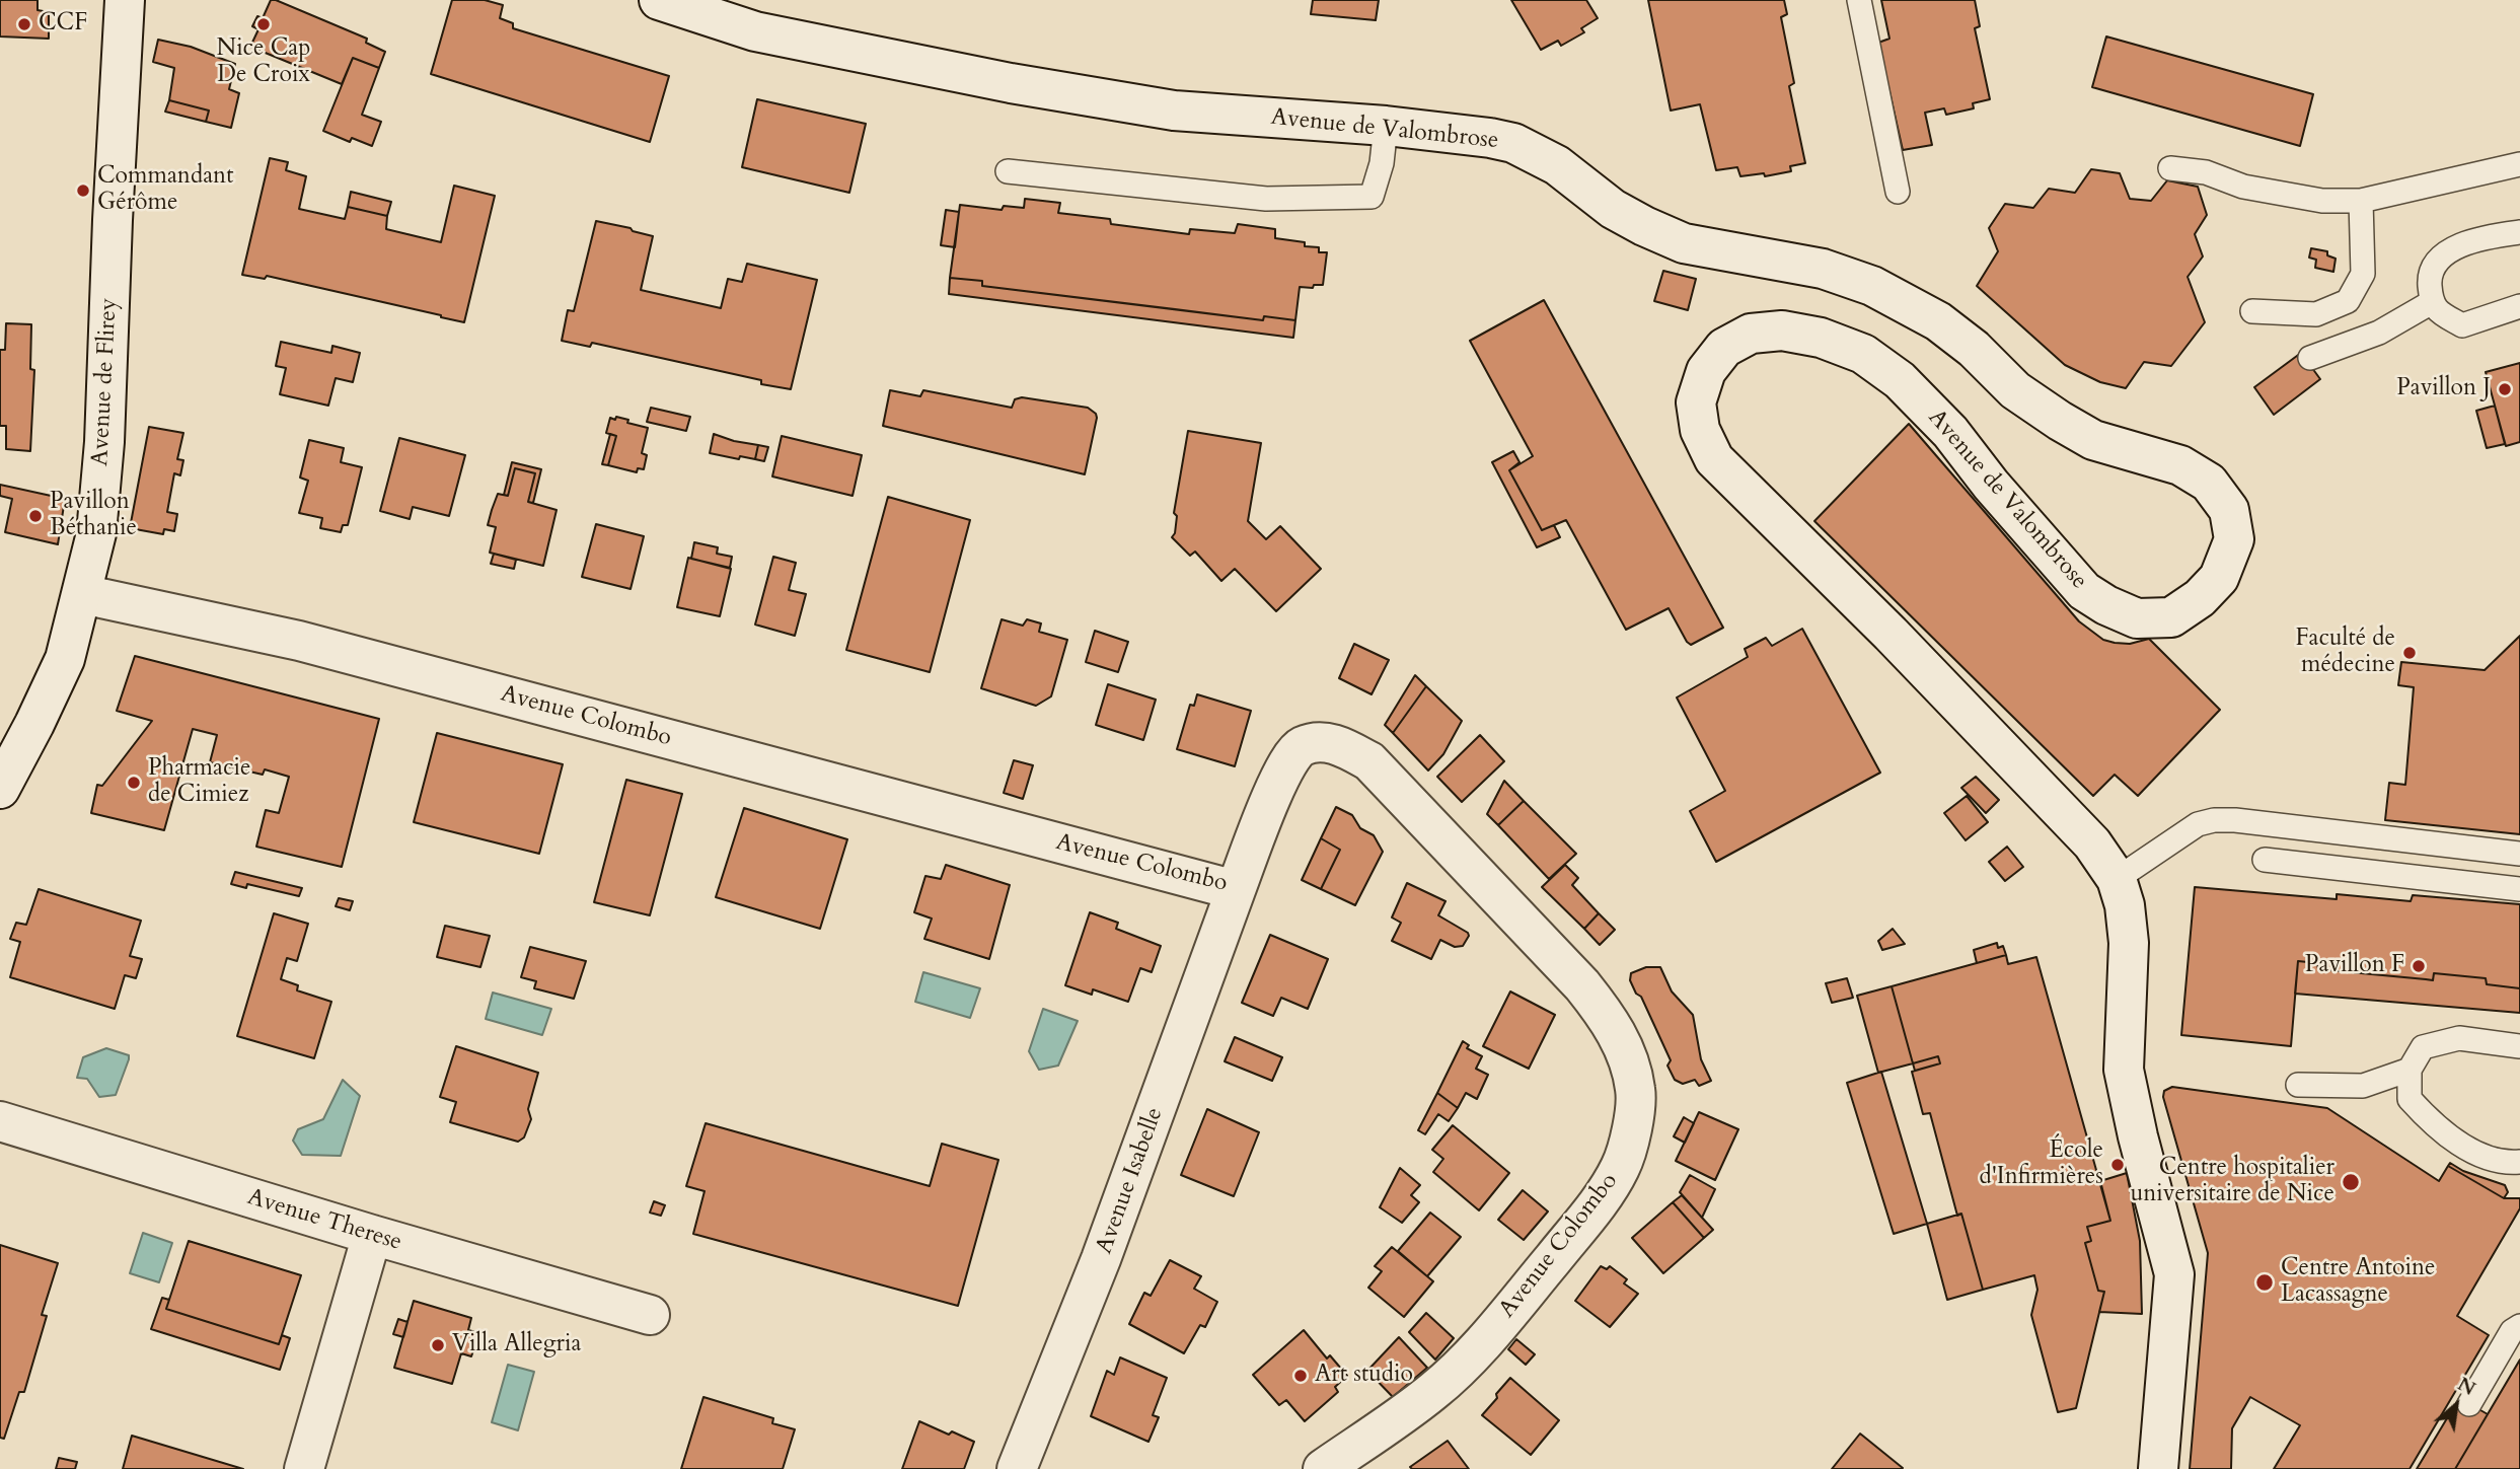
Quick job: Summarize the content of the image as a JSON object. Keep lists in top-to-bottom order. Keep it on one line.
{"streets":{"main road":["Avenue de Valombrose","Avenue de Flirey","Avenue Colombo","Avenue Isabelle","Avenue Therese"]},"crossings":[["Avenue de Flirey","Avenue Colombo"],["Avenue Colombo","Avenue Isabelle"]],"places":["CCF","Nice Cap De Croix","Commandant Gérôme","Pavillon J","Pavillon Béthanie","Faculté de médecine","Pharmacie de Cimiez","Pavillon F","École d'Infirmières","Centre hospitalier universitaire de Nice","Centre Antoine Lacassagne","Villa Allegria","Art studio"],"north":"top right"}
